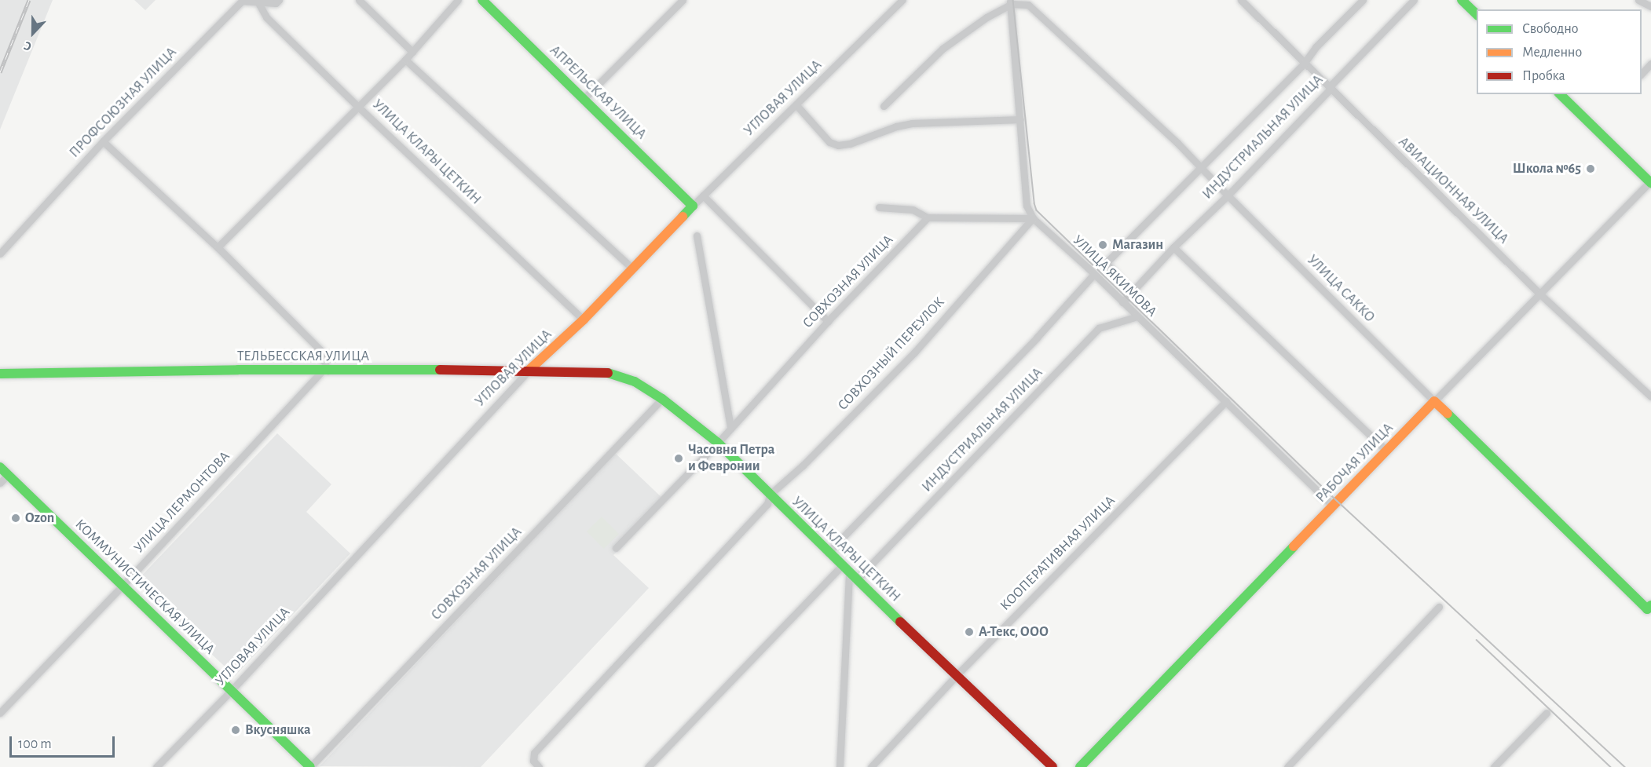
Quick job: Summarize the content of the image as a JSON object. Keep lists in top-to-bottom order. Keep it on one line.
{"streets":{"street":["АПРЕЛЬСКАЯ УЛИЦА","УГЛОВАЯ УЛИЦА","ПРОФСОЮЗНАЯ УЛИЦА","ИНДУСТРИАЛЬНАЯ УЛИЦА","УЛИЦА КЛАРЫ ЦЕТКИН","АВИАЦИОННАЯ УЛИЦА","УЛИЦА ЯКИМОВА","СОВХОЗНАЯ УЛИЦА","УЛИЦА САККО","СОВХОЗНЫЙ ПЕРЕУЛОК","ТЕЛЬБЕССКАЯ УЛИЦА","РАБОЧАЯ УЛИЦА","УЛИЦА ЛЕРМОНТОВА","КООПЕРАТИВНАЯ УЛИЦА","КОММУНИСТИЧЕСКАЯ УЛИЦА"]},"crossings":[["АПРЕЛЬСКАЯ УЛИЦА","УГЛОВАЯ УЛИЦА"],["УГЛОВАЯ УЛИЦА","УЛИЦА КЛАРЫ ЦЕТКИН"],["УГЛОВАЯ УЛИЦА","ТЕЛЬБЕССКАЯ УЛИЦА"],["УГЛОВАЯ УЛИЦА","КОММУНИСТИЧЕСКАЯ УЛИЦА"],["ПРОФСОЮЗНАЯ УЛИЦА","УЛИЦА КЛАРЫ ЦЕТКИН"],["ИНДУСТРИАЛЬНАЯ УЛИЦА","УЛИЦА КЛАРЫ ЦЕТКИН"],["ИНДУСТРИАЛЬНАЯ УЛИЦА","АВИАЦИОННАЯ УЛИЦА"],["ИНДУСТРИАЛЬНАЯ УЛИЦА","УЛИЦА ЯКИМОВА"],["ИНДУСТРИАЛЬНАЯ УЛИЦА","УЛИЦА САККО"],["УЛИЦА КЛАРЫ ЦЕТКИН","СОВХОЗНАЯ УЛИЦА"],["УЛИЦА КЛАРЫ ЦЕТКИН","СОВХОЗНЫЙ ПЕРЕУЛОК"],["УЛИЦА КЛАРЫ ЦЕТКИН","ТЕЛЬБЕССКАЯ УЛИЦА"],["УЛИЦА КЛАРЫ ЦЕТКИН","КООПЕРАТИВНАЯ УЛИЦА"],["АВИАЦИОННАЯ УЛИЦА","РАБОЧАЯ УЛИЦА"],["УЛИЦА ЯКИМОВА","УЛИЦА САККО"],["УЛИЦА ЯКИМОВА","СОВХОЗНЫЙ ПЕРЕУЛОК"],["УЛИЦА ЯКИМОВА","РАБОЧАЯ УЛИЦА"],["УЛИЦА ЯКИМОВА","КООПЕРАТИВНАЯ УЛИЦА"],["СОВХОЗНАЯ УЛИЦА","КОММУНИСТИЧЕСКАЯ УЛИЦА"],["УЛИЦА САККО","РАБОЧАЯ УЛИЦА"],["ТЕЛЬБЕССКАЯ УЛИЦА","УЛИЦА ЛЕРМОНТОВА"],["УЛИЦА ЛЕРМОНТОВА","КОММУНИСТИЧЕСКАЯ УЛИЦА"]],"places":["Школа №65","Магазин","Часовня Петра и Февронии","Ozon","А-Текс, ООО","Вкусняшка"],"legend":["Свободно","Медленно","Пробка"],"scale_bar":"100 m","north":"bottom"}
